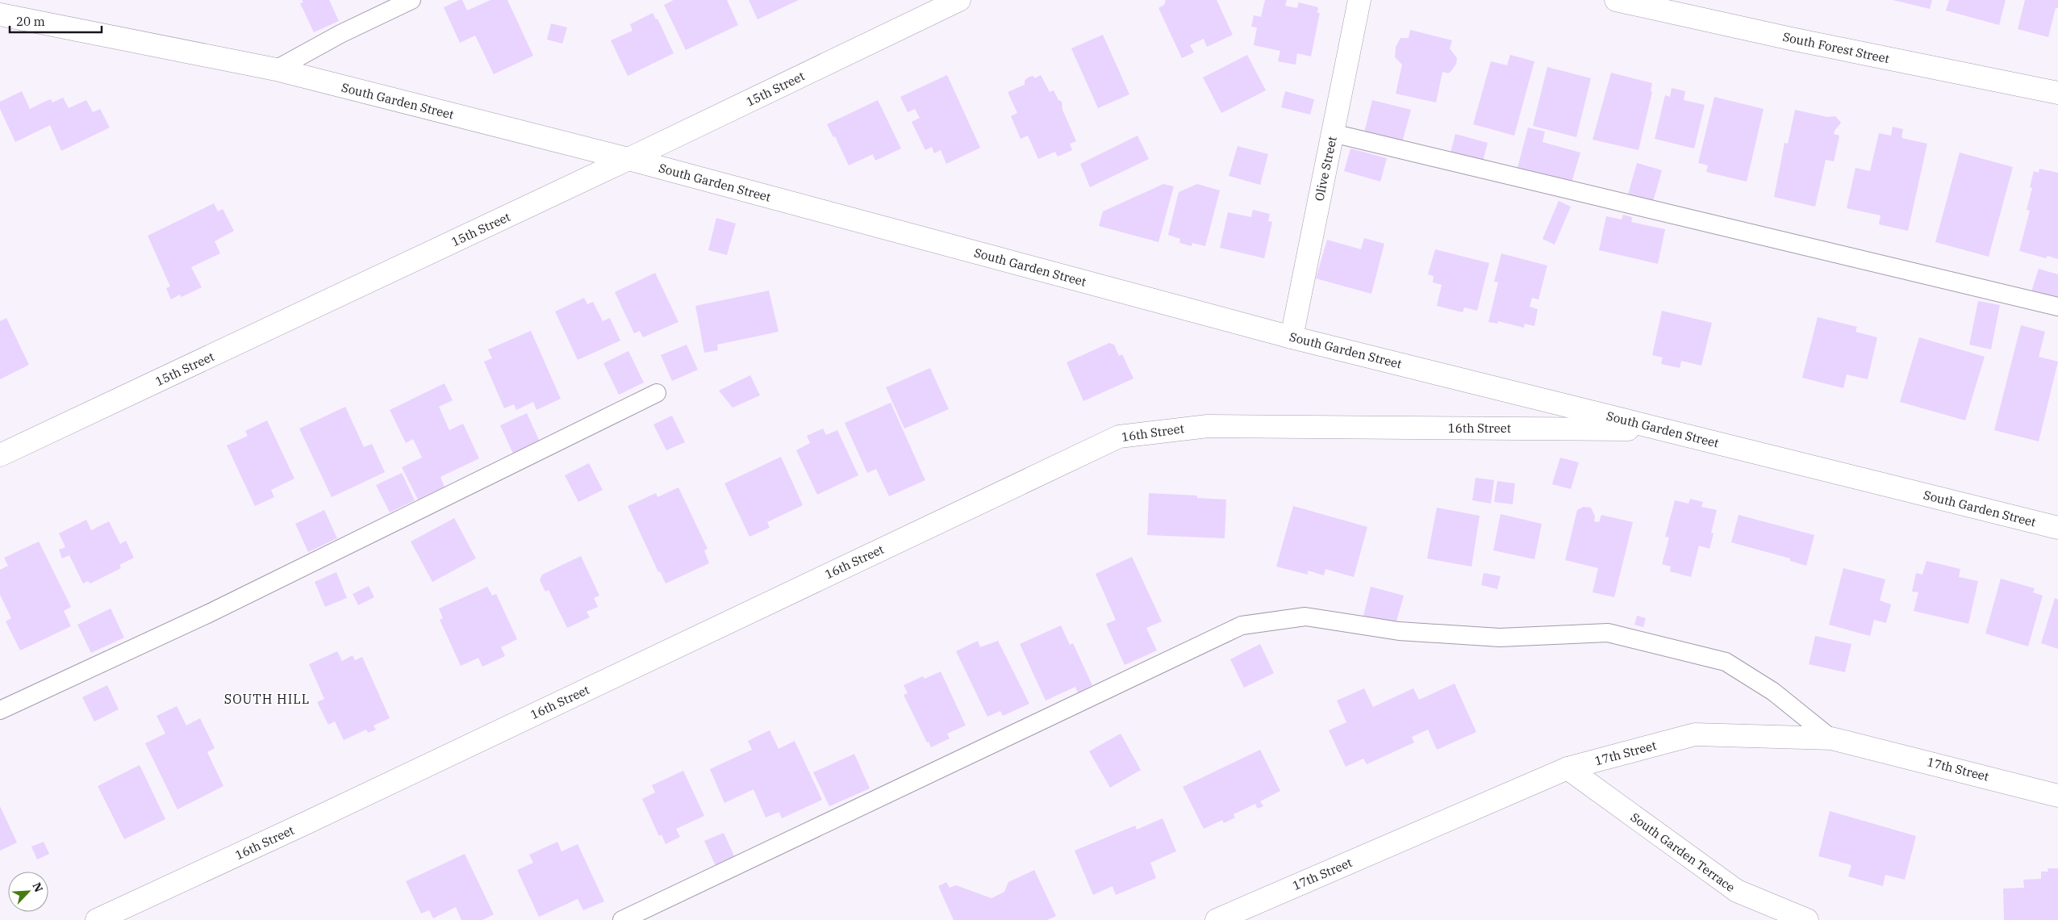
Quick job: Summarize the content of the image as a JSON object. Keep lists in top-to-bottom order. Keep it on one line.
{"streets":{"street":["South Forest Street","15th Street","South Garden Street","Olive Street","16th Street","17th Street","South Garden Terrace"]},"crossings":[["15th Street","South Garden Street"],["South Garden Street","Olive Street"],["South Garden Street","16th Street"],["17th Street","South Garden Terrace"]],"districts":["SOUTH HILL"],"scale_bar":"20 m","north":"top right"}
